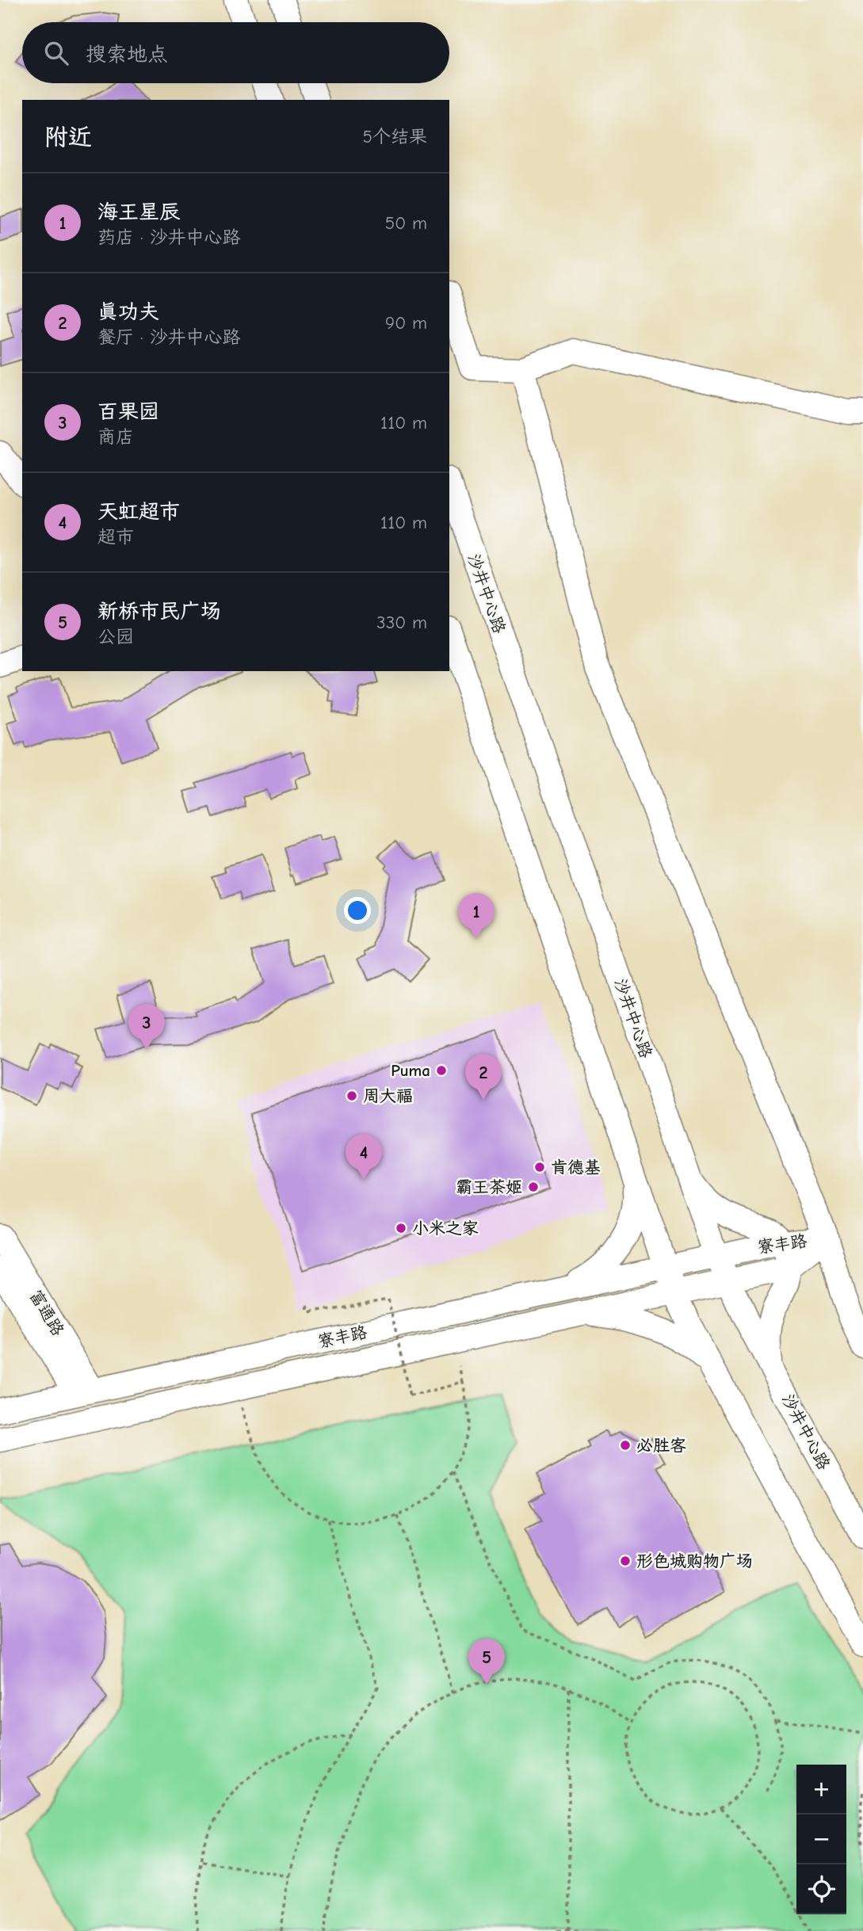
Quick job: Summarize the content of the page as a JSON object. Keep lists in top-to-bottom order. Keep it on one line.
{"streets":{"street":["沙井中心路","寮丰路","富通路"]},"crossings":[["沙井中心路","寮丰路"],["寮丰路","富通路"]],"places":["Puma","周大福","肯德基","霸王茶姬","小米之家","必胜客","形色城购物广场"],"page":{"search":"搜索地点","heading":["附近","5个结果"],"list":[{"mark":"1","name":"海王星辰","note":"药店 · 沙井中心路","value":"50 m"},{"mark":"2","name":"真功夫","note":"餐厅 · 沙井中心路","value":"90 m"},{"mark":"3","name":"百果园","note":"商店","value":"110 m"},{"mark":"4","name":"天虹超市","note":"超市","value":"110 m"},{"mark":"5","name":"新桥市民广场","note":"公园","value":"330 m"}],"pins":["1","3","2","4","5"],"map_buttons":["+","−"]}}
